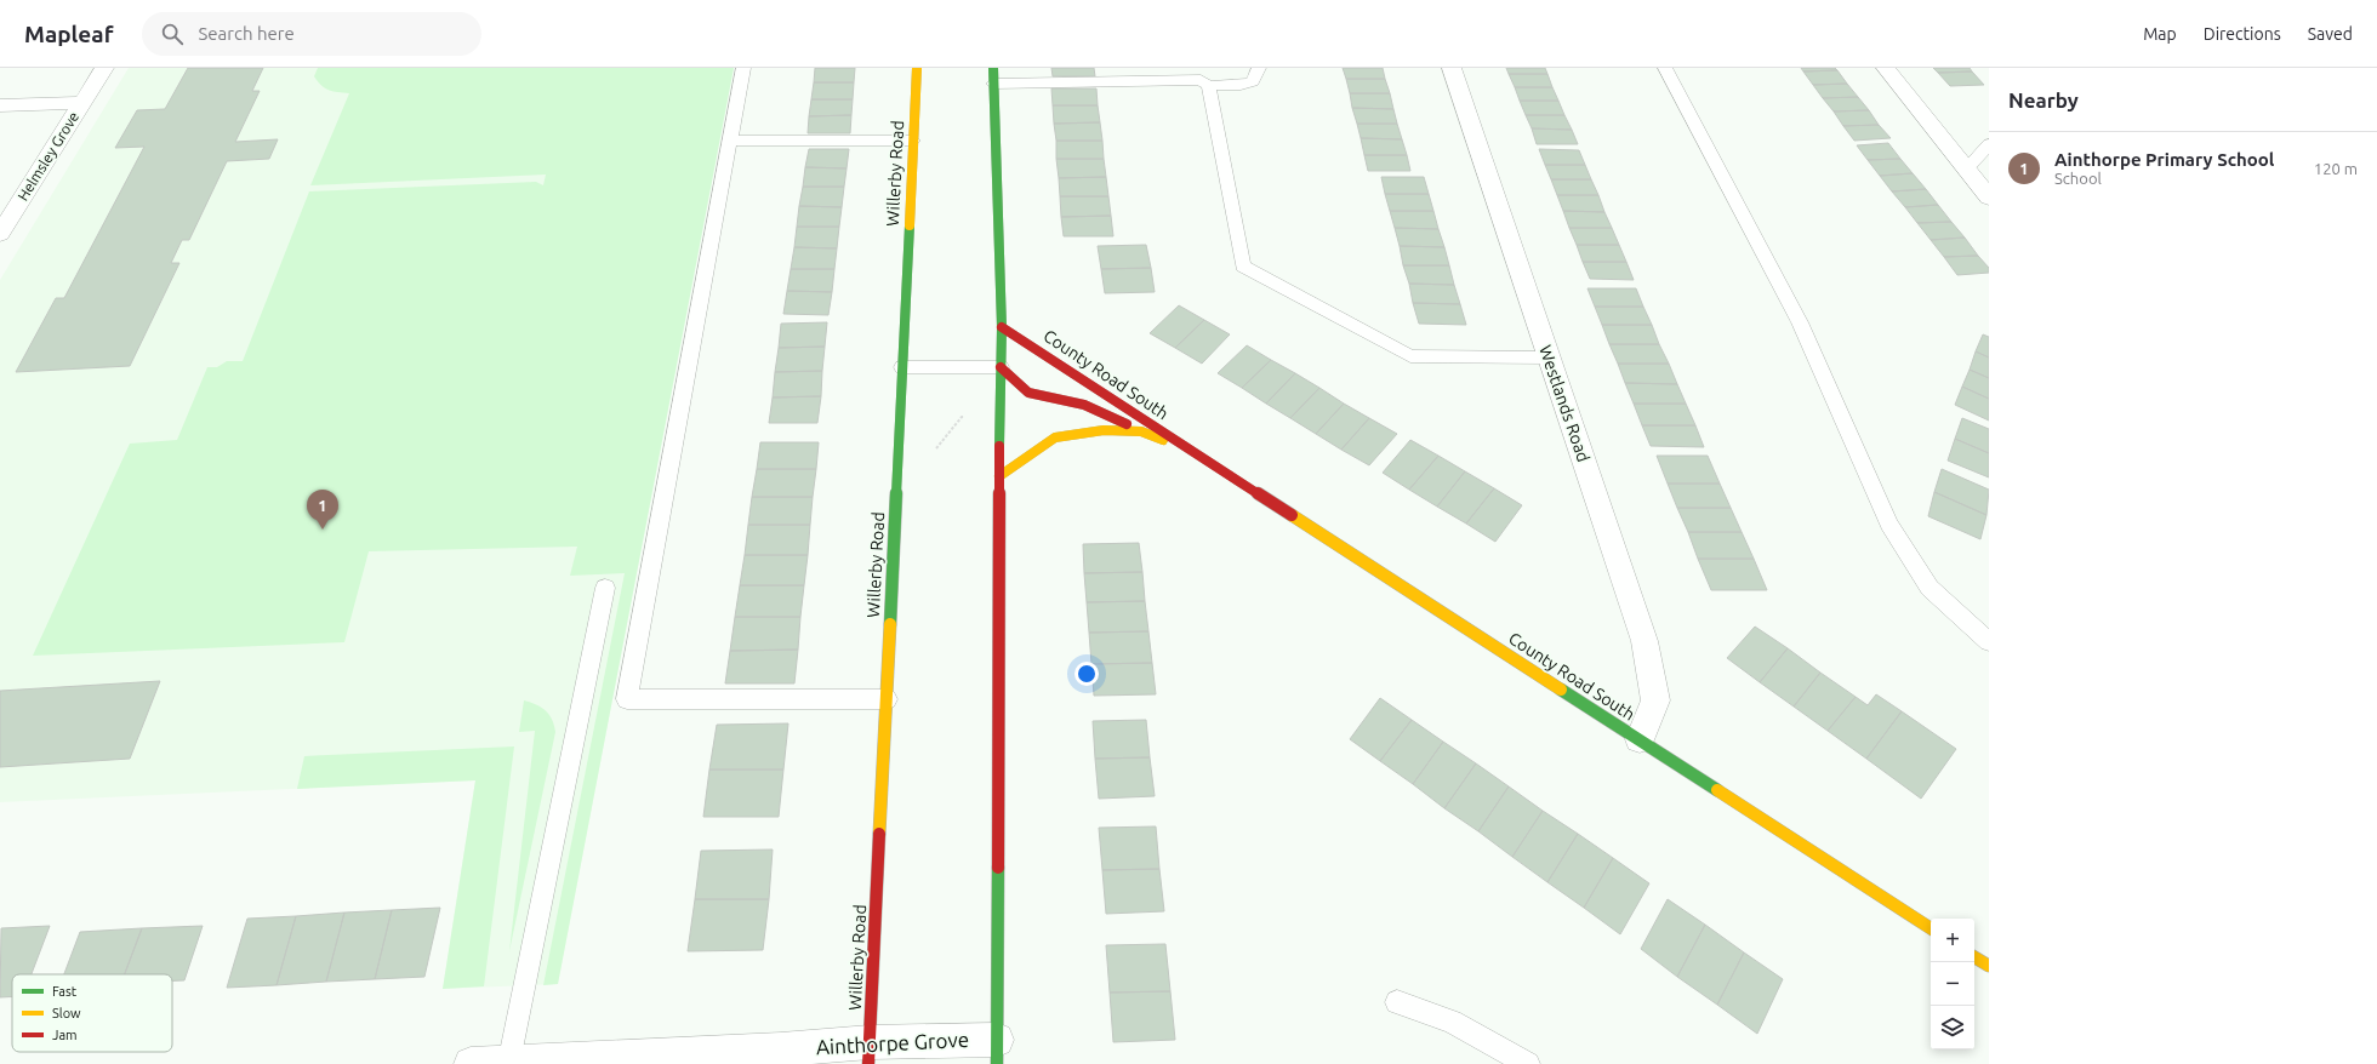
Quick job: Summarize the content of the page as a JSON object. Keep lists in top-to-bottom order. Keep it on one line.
{"streets":{"street":["Helmsley Grove","Willerby Road","County Road South","Westlands Road","Ainthorpe Grove"]},"crossings":[["Willerby Road","Ainthorpe Grove"],["County Road South","Westlands Road"]],"legend":["Fast","Slow","Jam"],"page":{"header":"Mapleaf","search":"Search here","nav":["Map","Directions","Saved"],"heading":"Nearby","list":[{"mark":"1","name":"Ainthorpe Primary School","note":"School","value":"120 m"}],"pins":"1","map_buttons":["+","−"]}}
